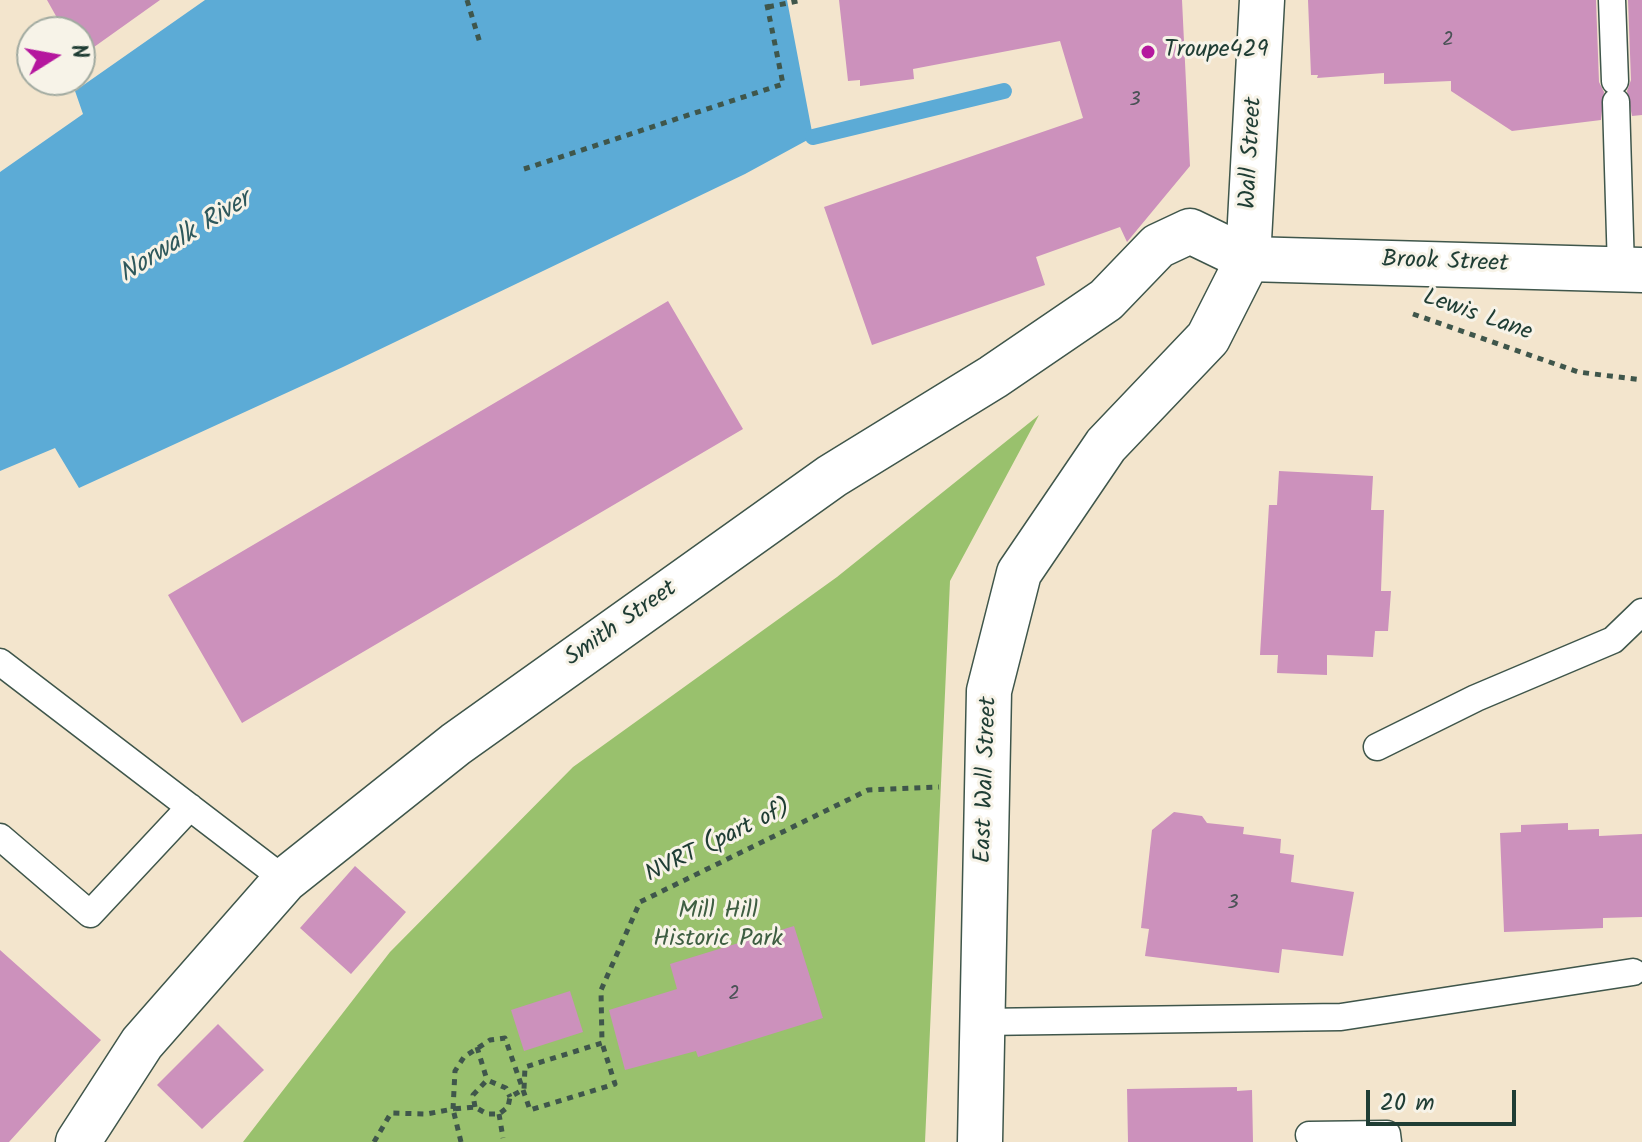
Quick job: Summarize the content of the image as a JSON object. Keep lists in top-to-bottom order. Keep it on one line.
{"streets":{"street":["Wall Street","Brook Street","Smith Street","East Wall Street"],"path":["Lewis Lane","NVRT (part of)"]},"crossings":[["Wall Street","Brook Street"],["Wall Street","Smith Street"],["Wall Street","East Wall Street"],["Brook Street","Smith Street"],["Brook Street","East Wall Street"],["Smith Street","East Wall Street"],["East Wall Street","NVRT (part of)"]],"water":["Norwalk River"],"parks":["Mill Hill Historic Park"],"places":["Troupe429"],"house_numbers":["2","3","3","2"],"scale_bar":"20 m","north":"right"}
